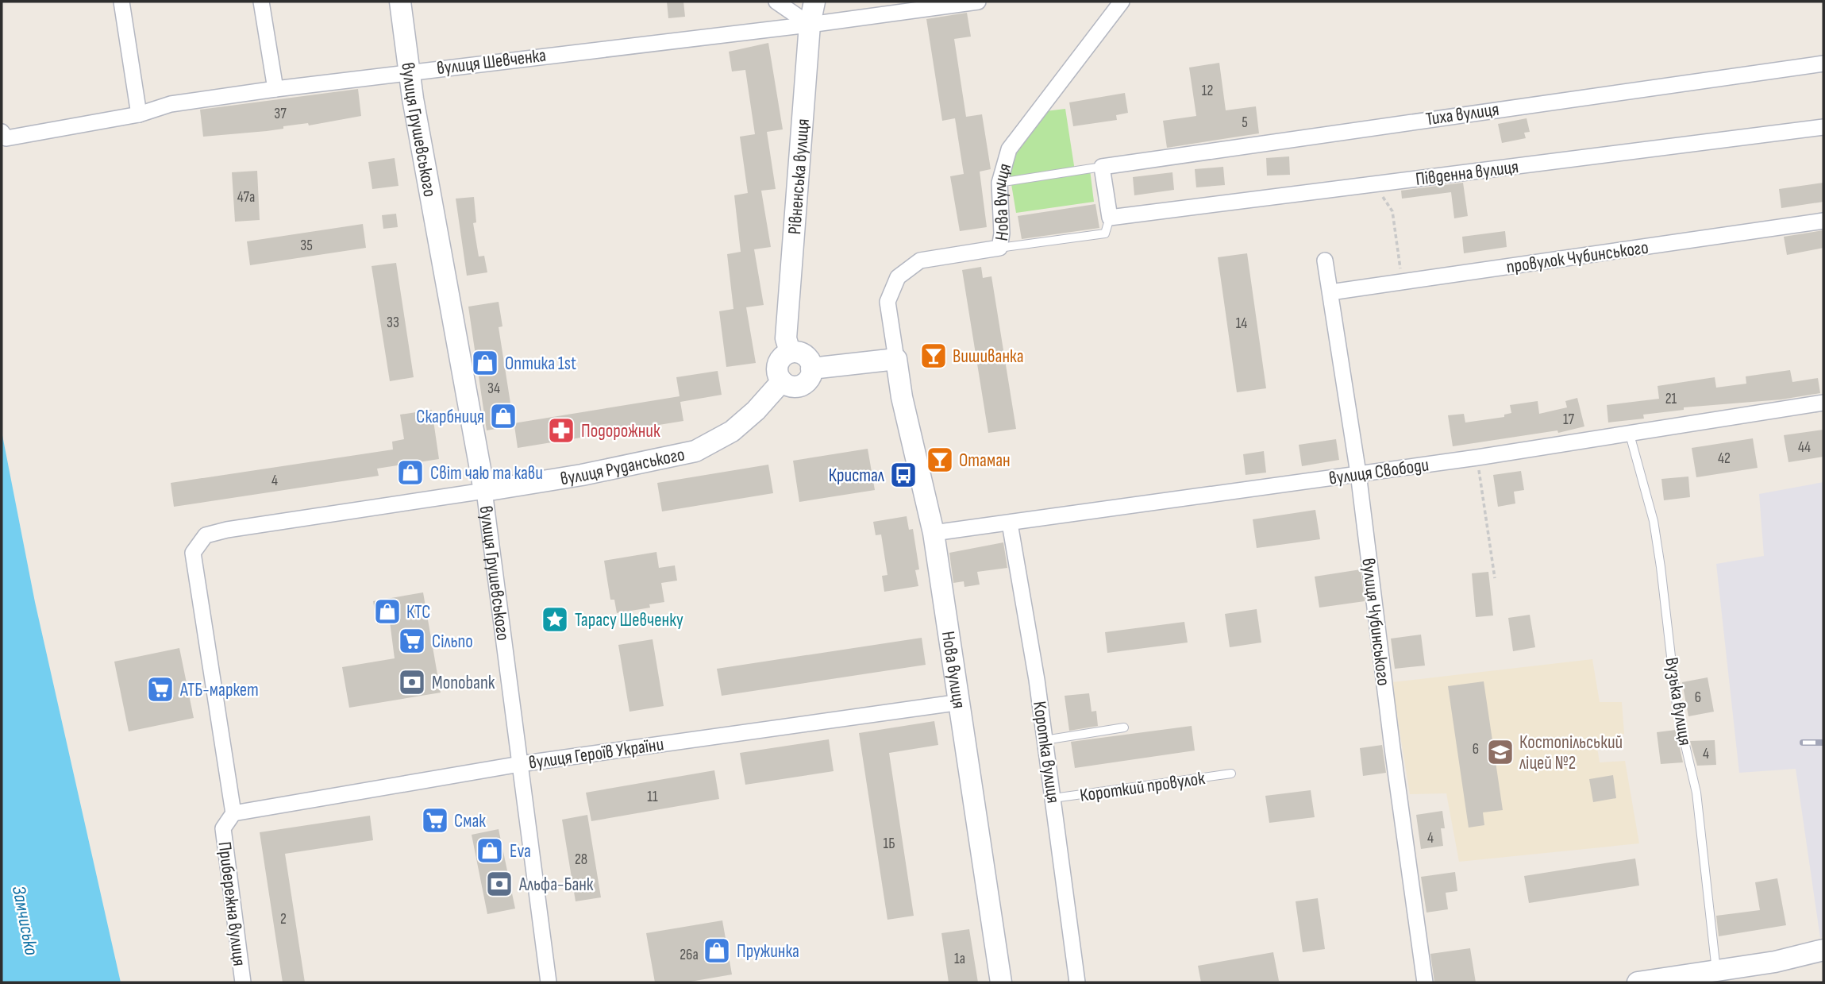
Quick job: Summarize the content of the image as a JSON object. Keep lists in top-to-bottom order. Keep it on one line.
{"streets":{"street":["вулиця Шевченка","Тиха вулиця","вулиця Грушевського","Південна вулиця","Рівненська вулиця","Нова вулиця","провулок Чубинського","вулиця Руданського","вулиця Свободи","вулиця Чубинського","Коротка вулиця","вулиця Героїв України","Прибережна вулиця"],"lane":["Вузька вулиця","Короткий провулок"]},"crossings":[["вулиця Шевченка","вулиця Грушевського"],["вулиця Шевченка","Рівненська вулиця"],["вулиця Грушевського","вулиця Руданського"],["вулиця Грушевського","вулиця Героїв України"],["Рівненська вулиця","вулиця Руданського"],["Нова вулиця","вулиця Свободи"],["Нова вулиця","вулиця Героїв України"],["провулок Чубинського","вулиця Чубинського"],["вулиця Руданського","Прибережна вулиця"],["вулиця Свободи","вулиця Чубинського"],["вулиця Свободи","Вузька вулиця"],["вулиця Свободи","Коротка вулиця"],["Коротка вулиця","Короткий провулок"],["вулиця Героїв України","Прибережна вулиця"]],"water":["Замчисько"],"places":{"bar":["Вишиванка","Отаман"],"shop":["Оптика 1st","Скарбниця","Світ чаю та кави","КТС","Eva","Пружинка"],"pharmacy":["Подорожник"],"bus stop":["Кристал"],"place":["Тарасу Шевченку"],"supermarket":["Сільпо","АТБ-маркет","Смак"],"bank":["Monobank","Альфа-Банк"],"school or university":["Костопільський ліцей №2"]},"house_numbers":["12","37","5","47а","35","33","14","34","21","17","44","42","4","6","6","4","11","4","1Б","28","2","26а","1а"]}
